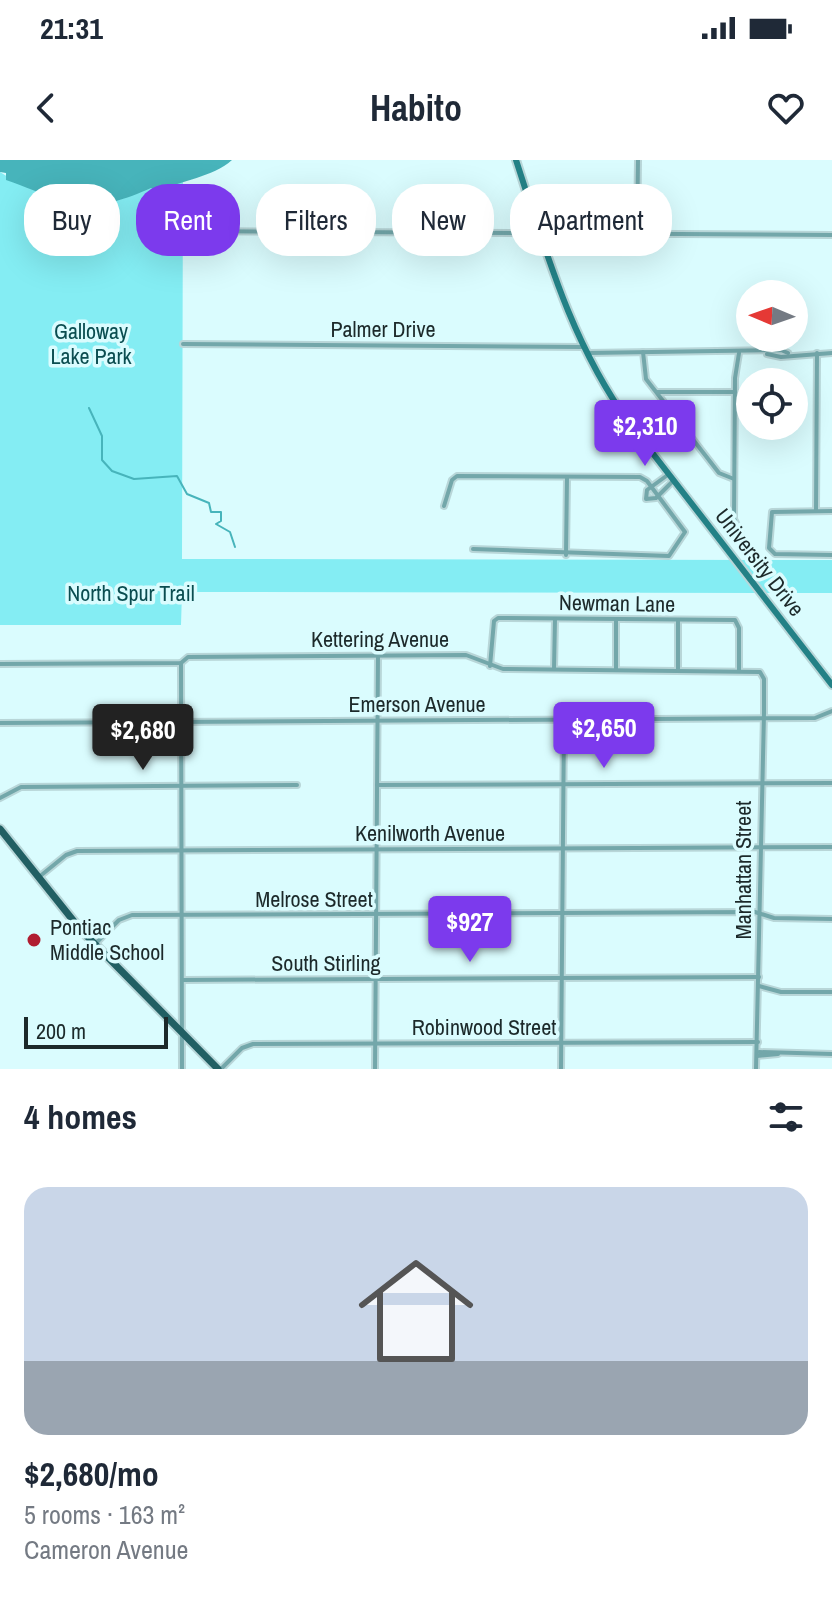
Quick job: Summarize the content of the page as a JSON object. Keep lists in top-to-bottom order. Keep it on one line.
{"streets":{"main road":["University Drive"],"street":["Palmer Drive","Newman Lane","Kettering Avenue","Emerson Avenue","Kenilworth Avenue","Manhattan Street","Melrose Street","South Stirling","Robinwood Street"]},"crossings":[["Palmer Drive","University Drive"],["Newman Lane","Kettering Avenue"],["Kettering Avenue","Manhattan Street"],["Emerson Avenue","Manhattan Street"],["Kenilworth Avenue","Manhattan Street"],["Manhattan Street","Melrose Street"],["Manhattan Street","South Stirling"],["Manhattan Street","Robinwood Street"]],"parks":["Galloway Lake Park","North Spur Trail"],"places":["Pontiac Middle School"],"scale_bar":"200 m","north":"left","page":{"status":"21:31","header":"Habito","chip":["Buy","Rent","Filters","New","Apartment"],"price":["$2,310","$2,650","$2,680","$927"],"scale":"200 m","heading":"4 homes","list":[{"name":"$2,680/mo","note":"5 rooms · 163 m² · Cameron Avenue"}]}}
